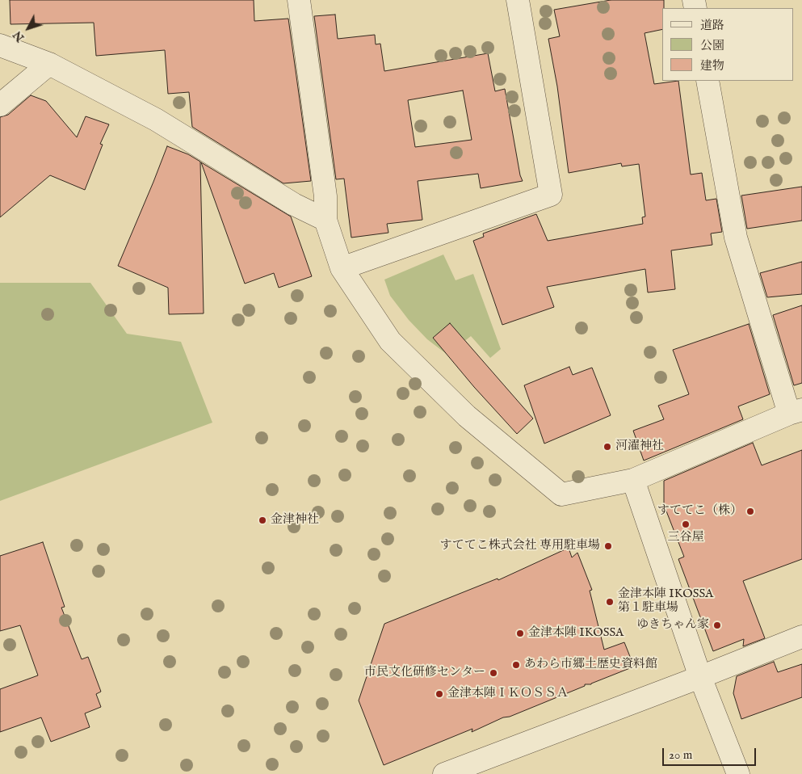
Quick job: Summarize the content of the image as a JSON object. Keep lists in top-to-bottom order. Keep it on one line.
{"places":["河濯神社","すててこ（株）","金津神社","三谷屋","すててこ株式会社 専用駐車場","金津本陣 IKOSSA 第１駐車場","ゆきちゃん家","金津本陣 IKOSSA","あわら市郷土歴史資料館","市民文化研修センター","金津本陣ＩＫＯＳＳＡ"],"legend":["道路","公園","建物"],"scale_bar":"20 m","north":"bottom left"}
